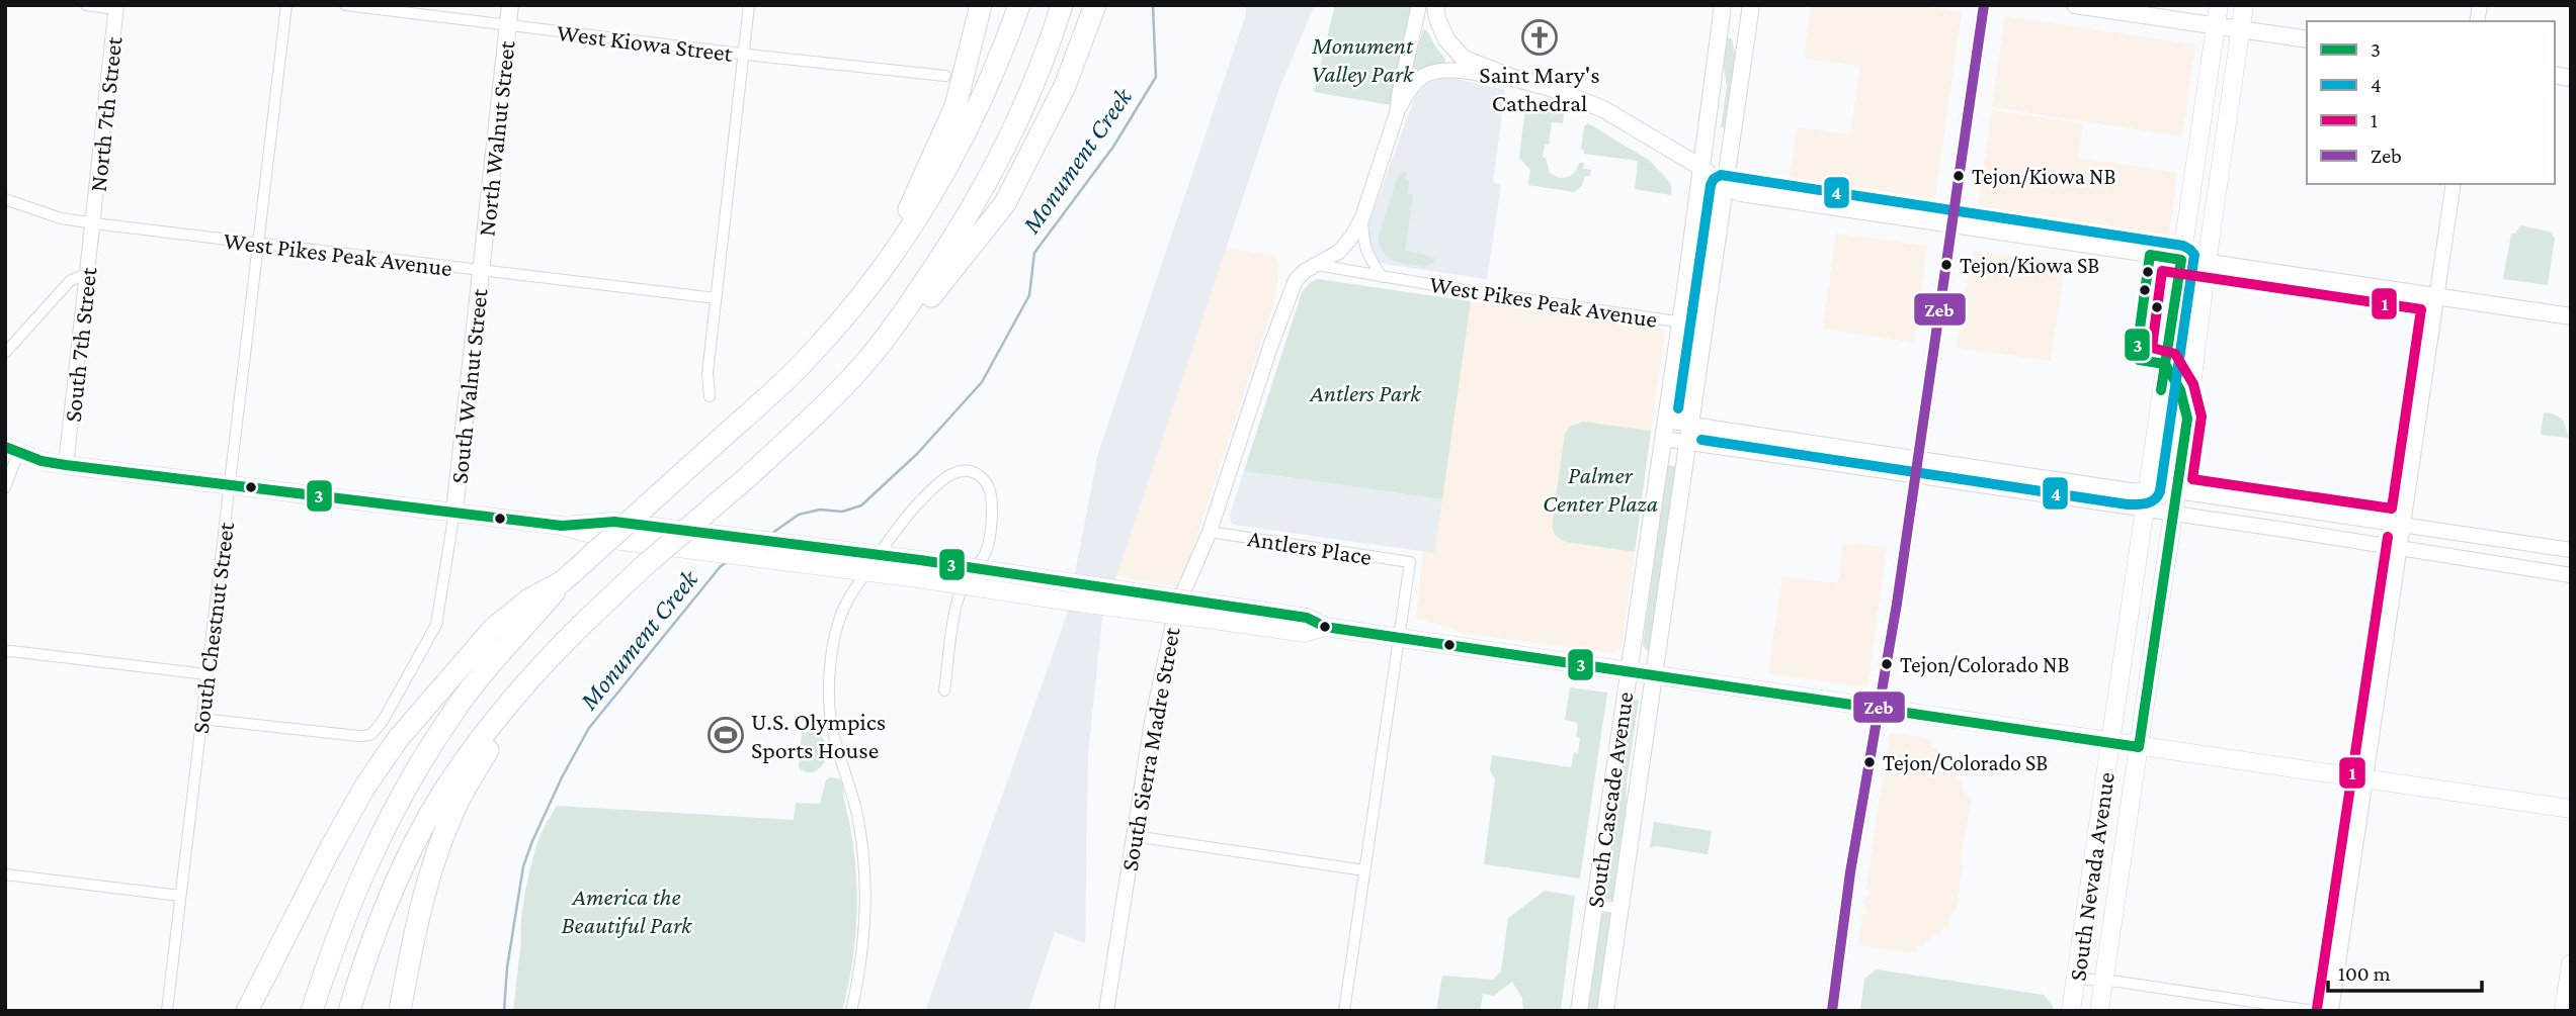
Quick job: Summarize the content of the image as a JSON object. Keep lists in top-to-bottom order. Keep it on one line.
{"streets":{"main road":["North Walnut Street","South Walnut Street","South Cascade Avenue","South Nevada Avenue"],"street":["West Kiowa Street","North 7th Street","West Pikes Peak Avenue","South 7th Street","Antlers Place","South Chestnut Street","South Sierra Madre Street"]},"crossings":[["West Kiowa Street","North Walnut Street"],["North 7th Street","West Pikes Peak Avenue"],["North 7th Street","South 7th Street"],["North Walnut Street","West Pikes Peak Avenue"],["North Walnut Street","South Walnut Street"],["West Pikes Peak Avenue","South 7th Street"],["West Pikes Peak Avenue","South Walnut Street"],["West Pikes Peak Avenue","South Chestnut Street"],["West Pikes Peak Avenue","South Sierra Madre Street"],["West Pikes Peak Avenue","South Cascade Avenue"],["South Walnut Street","South Chestnut Street"],["Antlers Place","South Sierra Madre Street"]],"water":["Monument Creek"],"parks":["Monument Valley Park","Antlers Park","Palmer Center Plaza","America the Beautiful Park"],"places":{"church":["Saint Mary's Cathedral"],"other":["Tejon/Kiowa NB","Tejon/Kiowa SB","Tejon/Colorado NB","Tejon/Colorado SB"],"sports":["U.S. Olympics Sports House"]},"lines":["transit line Zeb","transit line 4","transit line 3","transit line 1"],"legend":["3","4","1","Zeb"],"scale_bar":"100 m"}
